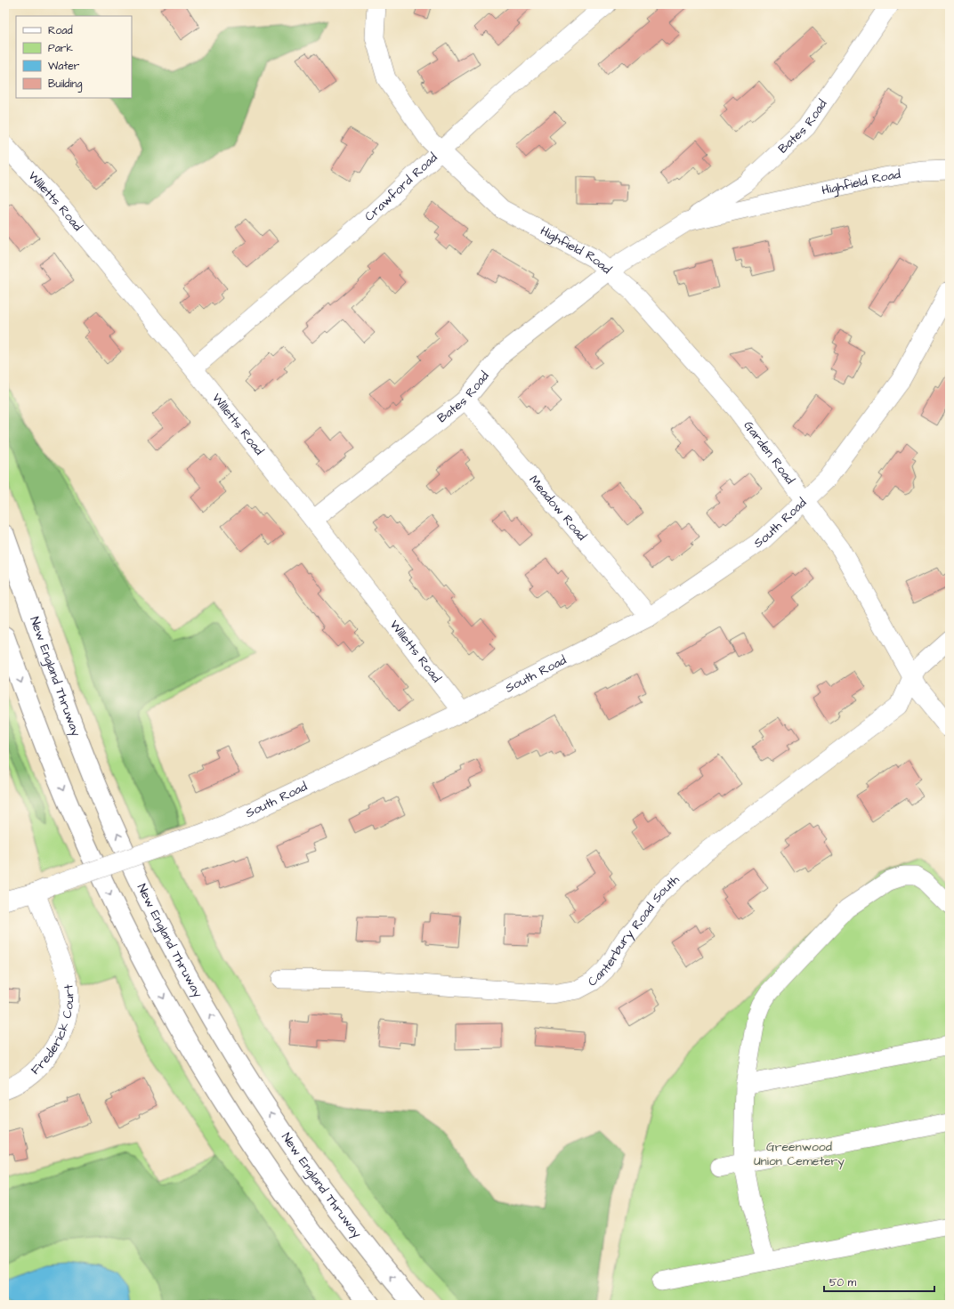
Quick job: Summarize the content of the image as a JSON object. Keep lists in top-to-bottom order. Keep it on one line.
{"streets":{"highway":["New England Thruway"],"street":["Bates Road","Highfield Road","Crawford Road","Willetts Road","Garden Road","Meadow Road","South Road","Canterbury Road South","Frederick Court"]},"crossings":[["Bates Road","Highfield Road"],["Bates Road","Willetts Road"],["Bates Road","Garden Road"],["Bates Road","Meadow Road"],["Highfield Road","Crawford Road"],["Highfield Road","Garden Road"],["Crawford Road","Willetts Road"],["Willetts Road","South Road"],["Garden Road","South Road"],["Garden Road","Canterbury Road South"],["Meadow Road","South Road"],["South Road","Frederick Court"]],"parks":["Greenwood Union Cemetery"],"legend":["Road","Park","Water","Building"],"scale_bar":"50 m"}
